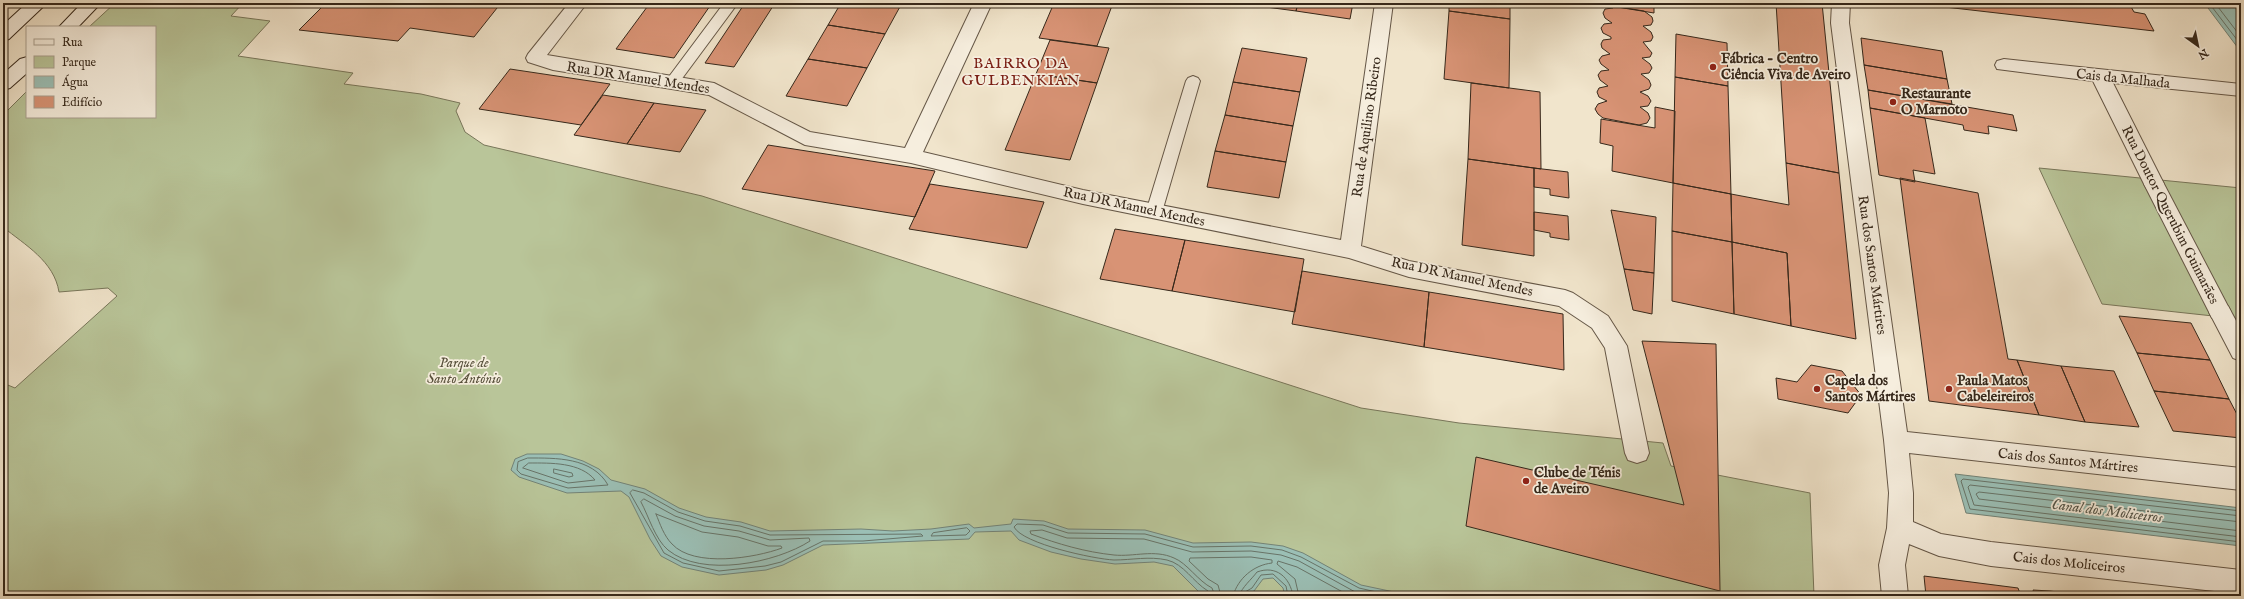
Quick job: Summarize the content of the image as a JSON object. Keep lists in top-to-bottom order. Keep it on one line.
{"streets":{"street":["Rua DR Manuel Mendes","Cais da Malhada","Rua de Aquilino Ribeiro","Rua Doutor Querubim Guimarães","Rua dos Santos Mártires","Cais dos Santos Mártires","Cais dos Moliceiros"]},"crossings":[["Rua DR Manuel Mendes","Rua de Aquilino Ribeiro"],["Cais da Malhada","Rua Doutor Querubim Guimarães"],["Rua dos Santos Mártires","Cais dos Santos Mártires"],["Rua dos Santos Mártires","Cais dos Moliceiros"]],"districts":["BAIRRO DA GULBENKIAN"],"water":["Canal dos Moliceiros"],"parks":["Parque de Santo António"],"places":["Fábrica - Centro Ciência Viva de Aveiro","Restaurante O Marnoto","Capela dos Santos Mártires","Paula Matos Cabeleireiros","Clube de Ténis de Aveiro"],"legend":["Rua","Parque","Água","Edifício"],"north":"bottom right"}
